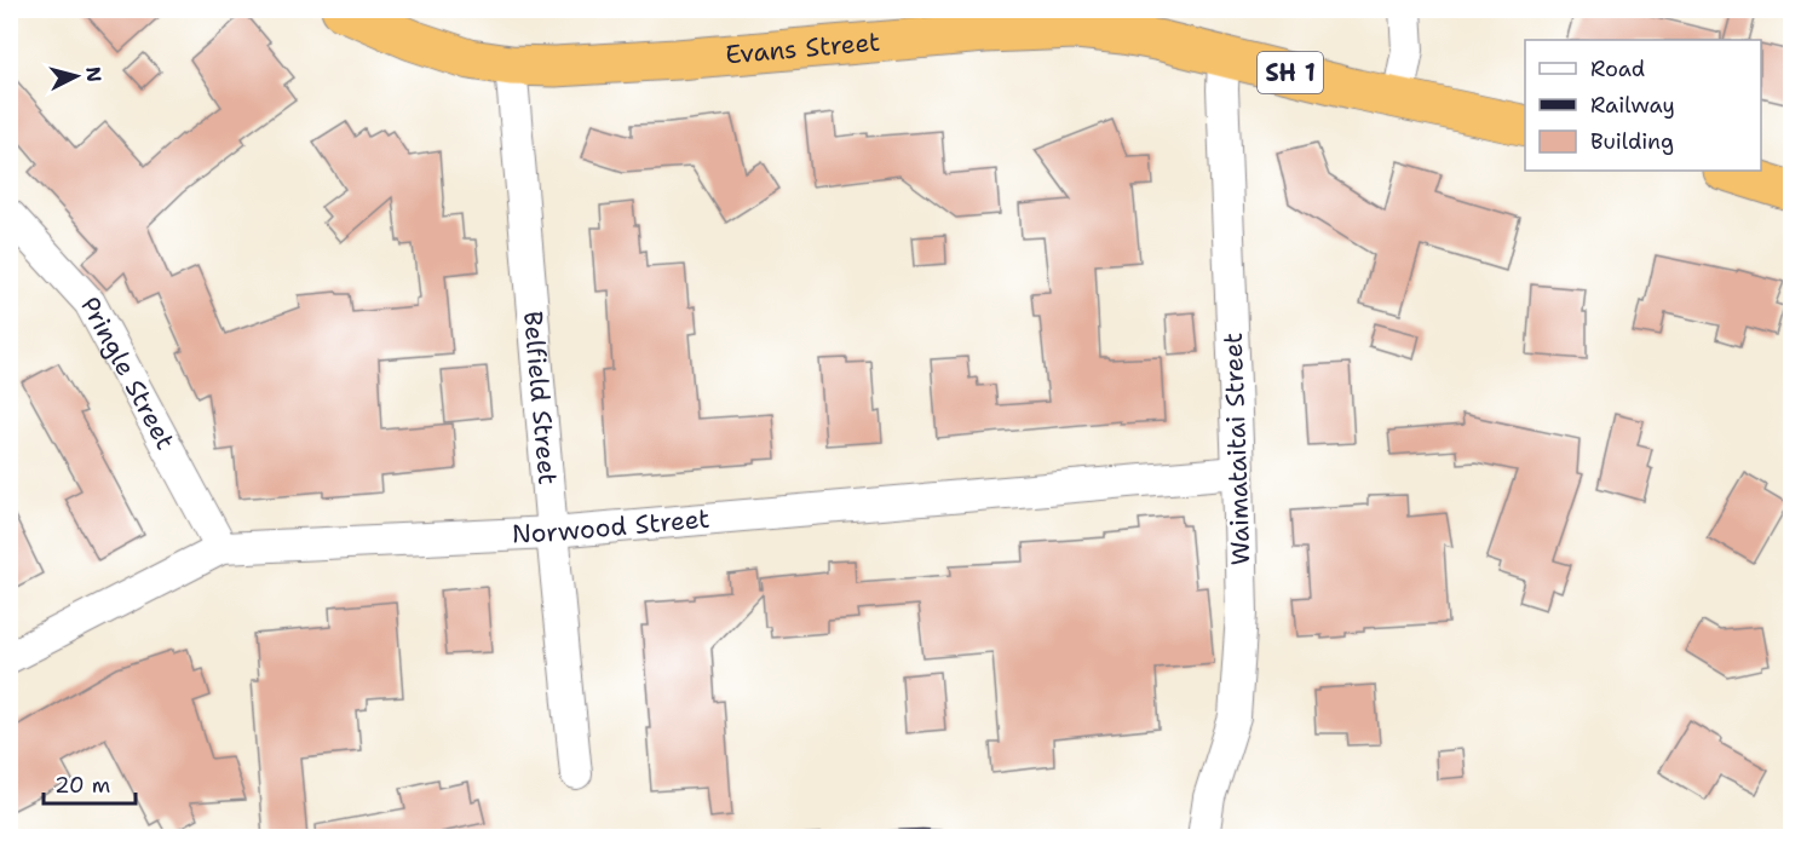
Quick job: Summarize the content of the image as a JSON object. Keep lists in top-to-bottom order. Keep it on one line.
{"streets":{"highway":["Evans Street","SH 1"],"street":["Pringle Street","Belfield Street","Waimataitai Street","Norwood Street"]},"crossings":[["Evans Street","Belfield Street"],["Evans Street","Waimataitai Street"],["Pringle Street","Norwood Street"],["Belfield Street","Norwood Street"],["Waimataitai Street","Norwood Street"]],"legend":["Road","Railway","Building"],"scale_bar":"20 m","north":"right"}
